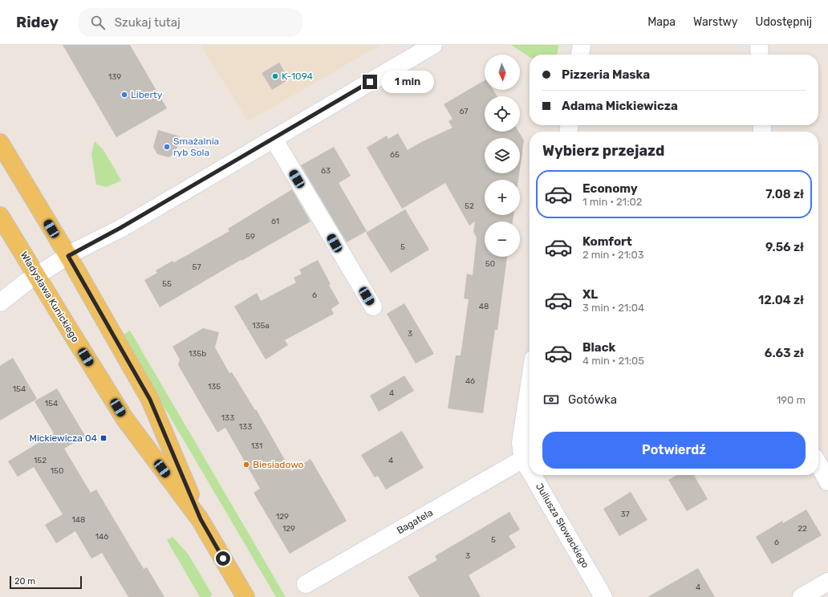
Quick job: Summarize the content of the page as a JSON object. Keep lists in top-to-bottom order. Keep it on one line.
{"streets":{"main road":["Władysława Kunickiego"],"street":["Bagatela","Juliusza Słowackiego"]},"crossings":[["Bagatela","Juliusza Słowackiego"]],"places":{"other":["K-1094","Liberty","Smażalnia ryb Sola","Biesiadowo"],"transit":["Mickiewicza 04"]},"house_numbers":["139","67","65","63","52","61","59","5","50","57","55","6","48","135a","3","135b","46","135","154","4","154","133","133","131","152","4","150","37","129","148","129","22","146","5","6","3","4"],"scale_bar":"20 m","north":"bottom","page":{"header":"Ridey","search":"Szukaj tutaj","nav":["Mapa","Warstwy","Udostępnij"],"map_buttons":["+","−"],"banner":["Pizzeria Maska","Adama Mickiewicza"],"bubble":"1 min","heading":"Wybierz przejazd","list":[{"name":"Economy","note":"1 min · 21:02","value":"7.08 zł"},{"name":"Komfort","note":"2 min · 21:03","value":"9.56 zł"},{"name":"XL","note":"3 min · 21:04","value":"12.04 zł"},{"name":"Black","note":"4 min · 21:05","value":"6.63 zł"}],"pay":["Gotówka","190 m"],"buttons":"Potwierdź","scale":"20 m"}}
